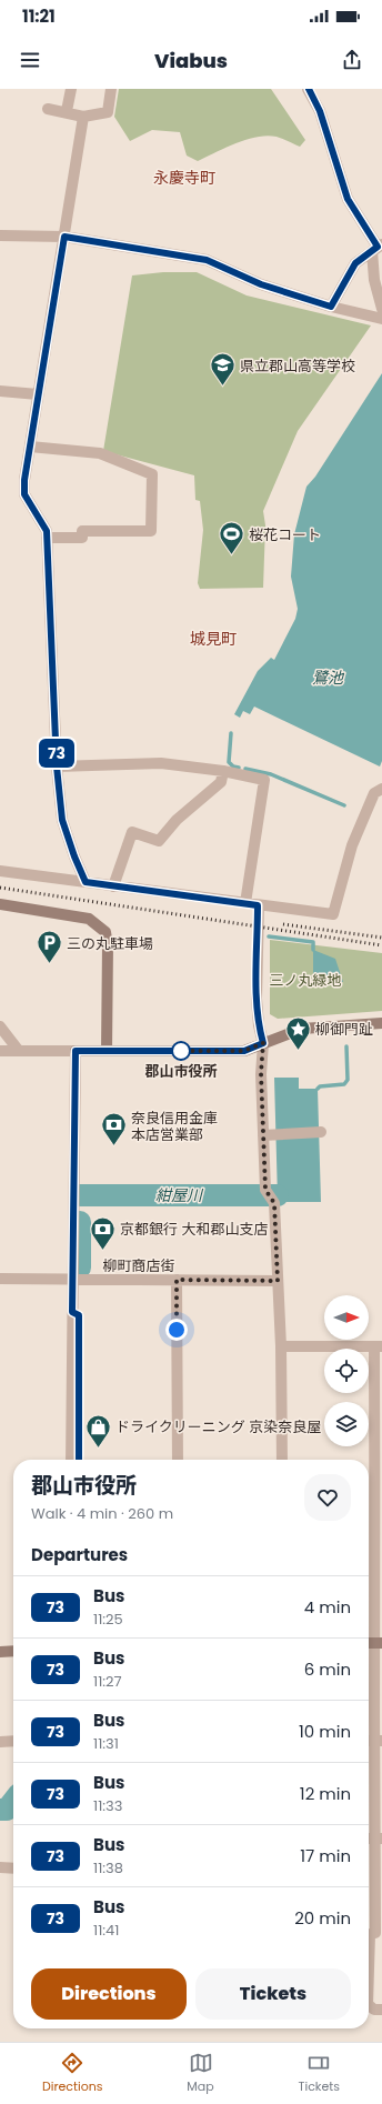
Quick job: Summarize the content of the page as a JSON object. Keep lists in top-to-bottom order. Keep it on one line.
{"streets":{"street":["柳町商店街"]},"districts":["永慶寺町","城見町"],"water":["鷺池","紺屋川"],"parks":["三ノ丸緑地"],"places":{"school or university":["県立郡山高等学校"],"sports":["桜花コート"],"parking":["三の丸駐車場"],"place":["柳御門趾"],"other":["郡山市役所"],"bank":["奈良信用金庫 本店営業部","京都銀行 大和郡山支店"],"shop":["ドライクリーニング 京染奈良屋"]},"lines":["bus line 73"],"north":"right","page":{"status":"11:21","header":"Viabus","on_map":"73","heading":[["郡山市役所","Walk · 4 min · 260 m"],"Departures"],"list":[{"mark":"73","name":"Bus","note":"11:25","value":"4 min"},{"mark":"73","name":"Bus","note":"11:27","value":"6 min"},{"mark":"73","name":"Bus","note":"11:31","value":"10 min"},{"mark":"73","name":"Bus","note":"11:33","value":"12 min"},{"mark":"73","name":"Bus","note":"11:38","value":"17 min"},{"mark":"73","name":"Bus","note":"11:41","value":"20 min"}],"buttons":["Directions","Tickets"],"tabs":["Directions","Map","Tickets"]}}
